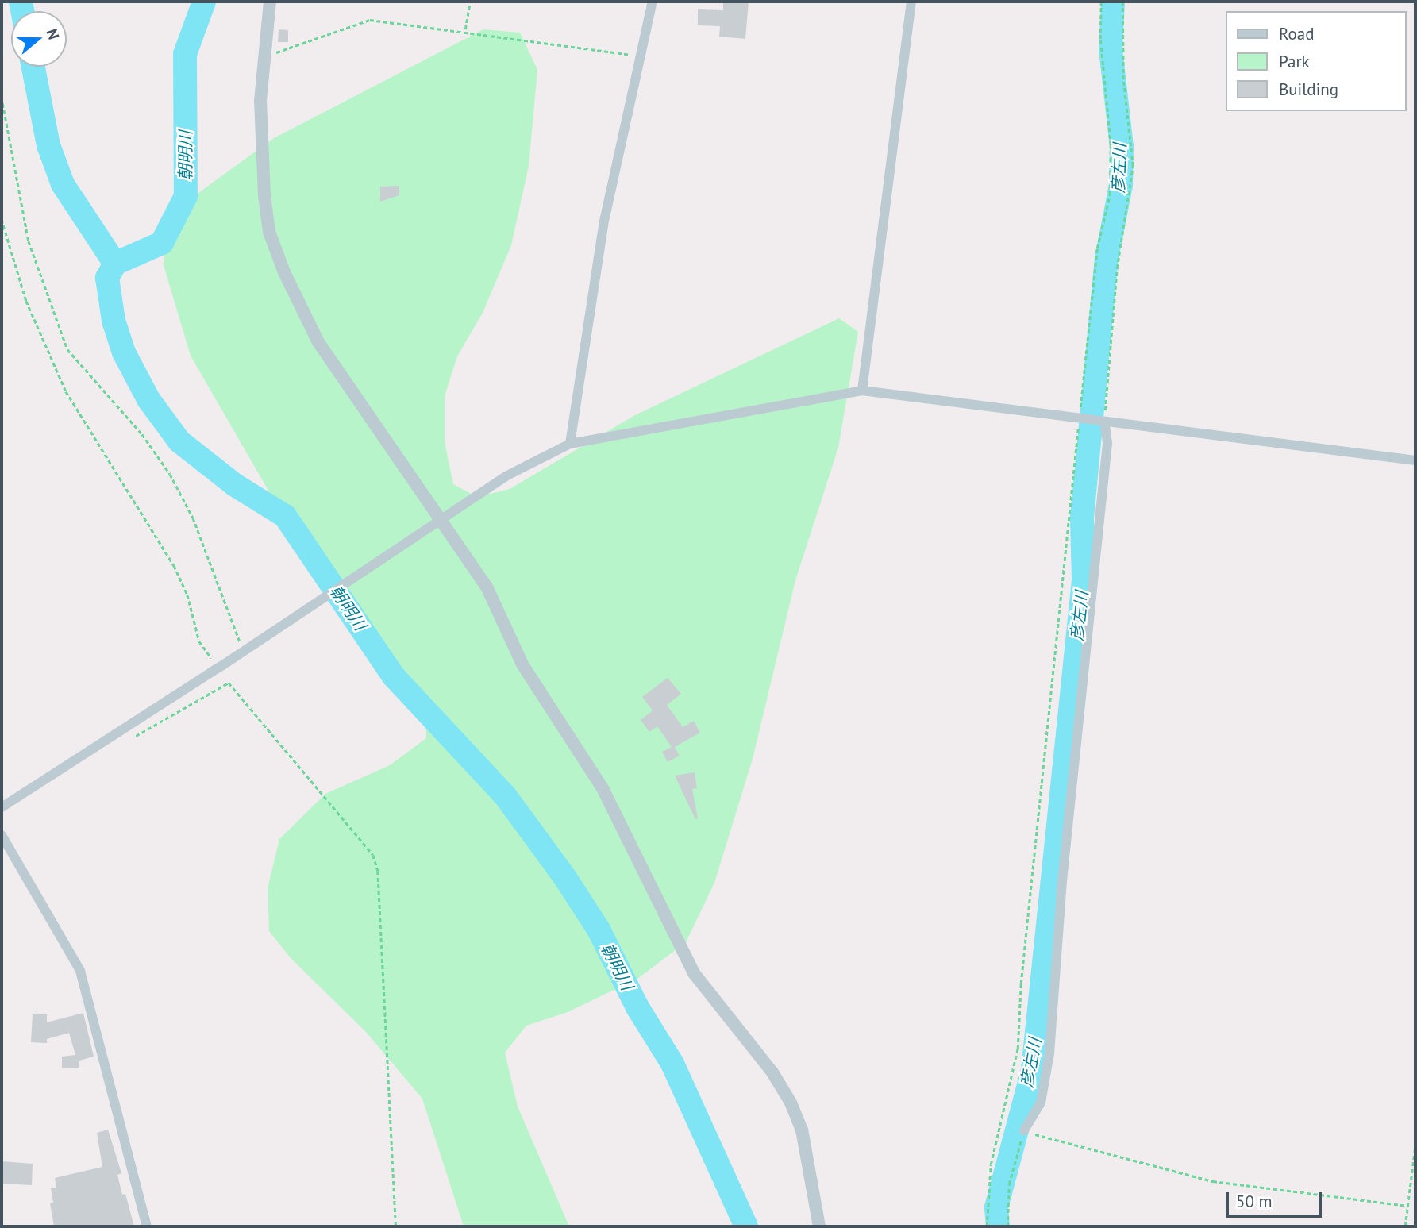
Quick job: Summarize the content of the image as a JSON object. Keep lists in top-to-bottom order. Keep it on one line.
{"water":["朝明川","彦左川"],"legend":["Road","Park","Building"],"scale_bar":"50 m","north":"right"}
